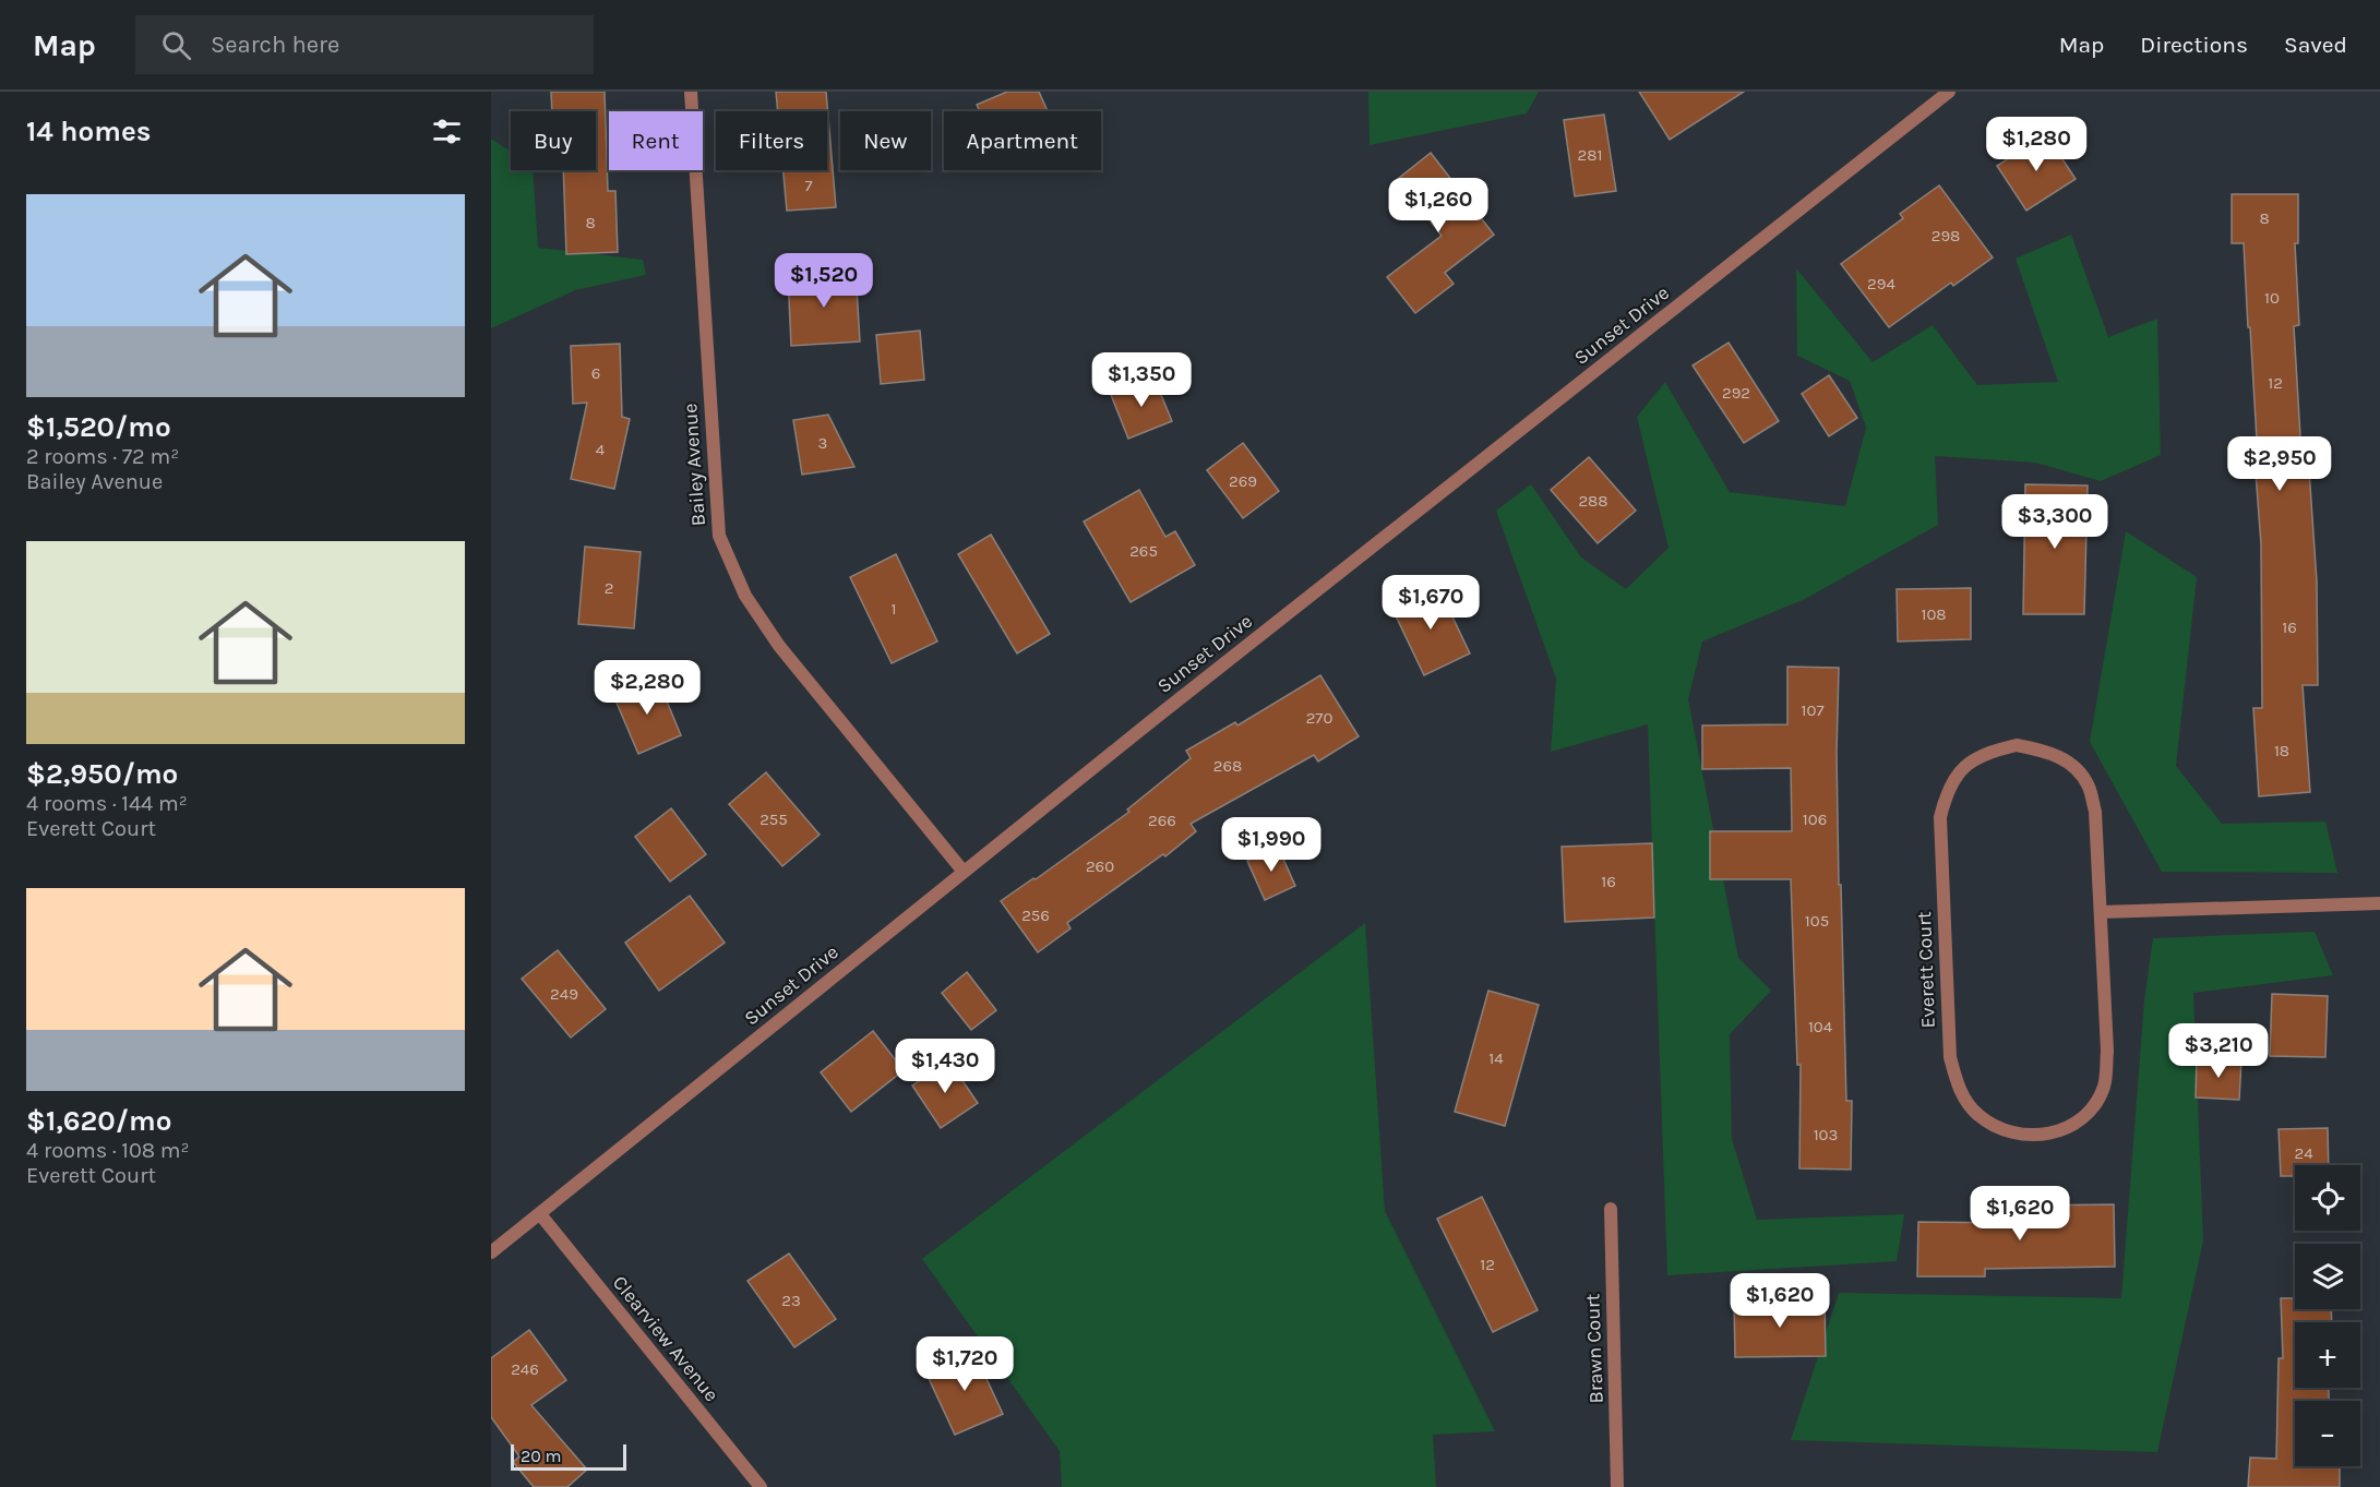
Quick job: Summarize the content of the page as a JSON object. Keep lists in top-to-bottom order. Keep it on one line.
{"streets":{"street":["Sunset Drive","Bailey Avenue","Everett Court","Clearview Avenue","Brawn Court"]},"crossings":[["Sunset Drive","Bailey Avenue"],["Sunset Drive","Clearview Avenue"]],"house_numbers":["281","7","8","8","298","294","10","6","12","292","3","4","269","288","265","2","1","108","16","107","270","18","268","255","106","266","260","16","256","105","249","104","14","103","24","12","23","246"],"scale_bar":"20 m","page":{"header":"Map","search":"Search here","nav":["Map","Directions","Saved"],"heading":"14 homes","chip":["Buy","Rent","Filters","New","Apartment"],"price":["$1,280","$1,260","$1,520","$1,350","$2,950","$3,300","$1,670","$2,280","$1,990","$3,210","$1,430","$1,620","$1,620","$1,720"],"list":[{"name":"$1,520/mo","note":"2 rooms · 72 m² · Bailey Avenue"},{"name":"$2,950/mo","note":"4 rooms · 144 m² · Everett Court"},{"name":"$1,620/mo","note":"4 rooms · 108 m² · Everett Court"}],"map_buttons":["+","−"],"scale":"20 m"}}
